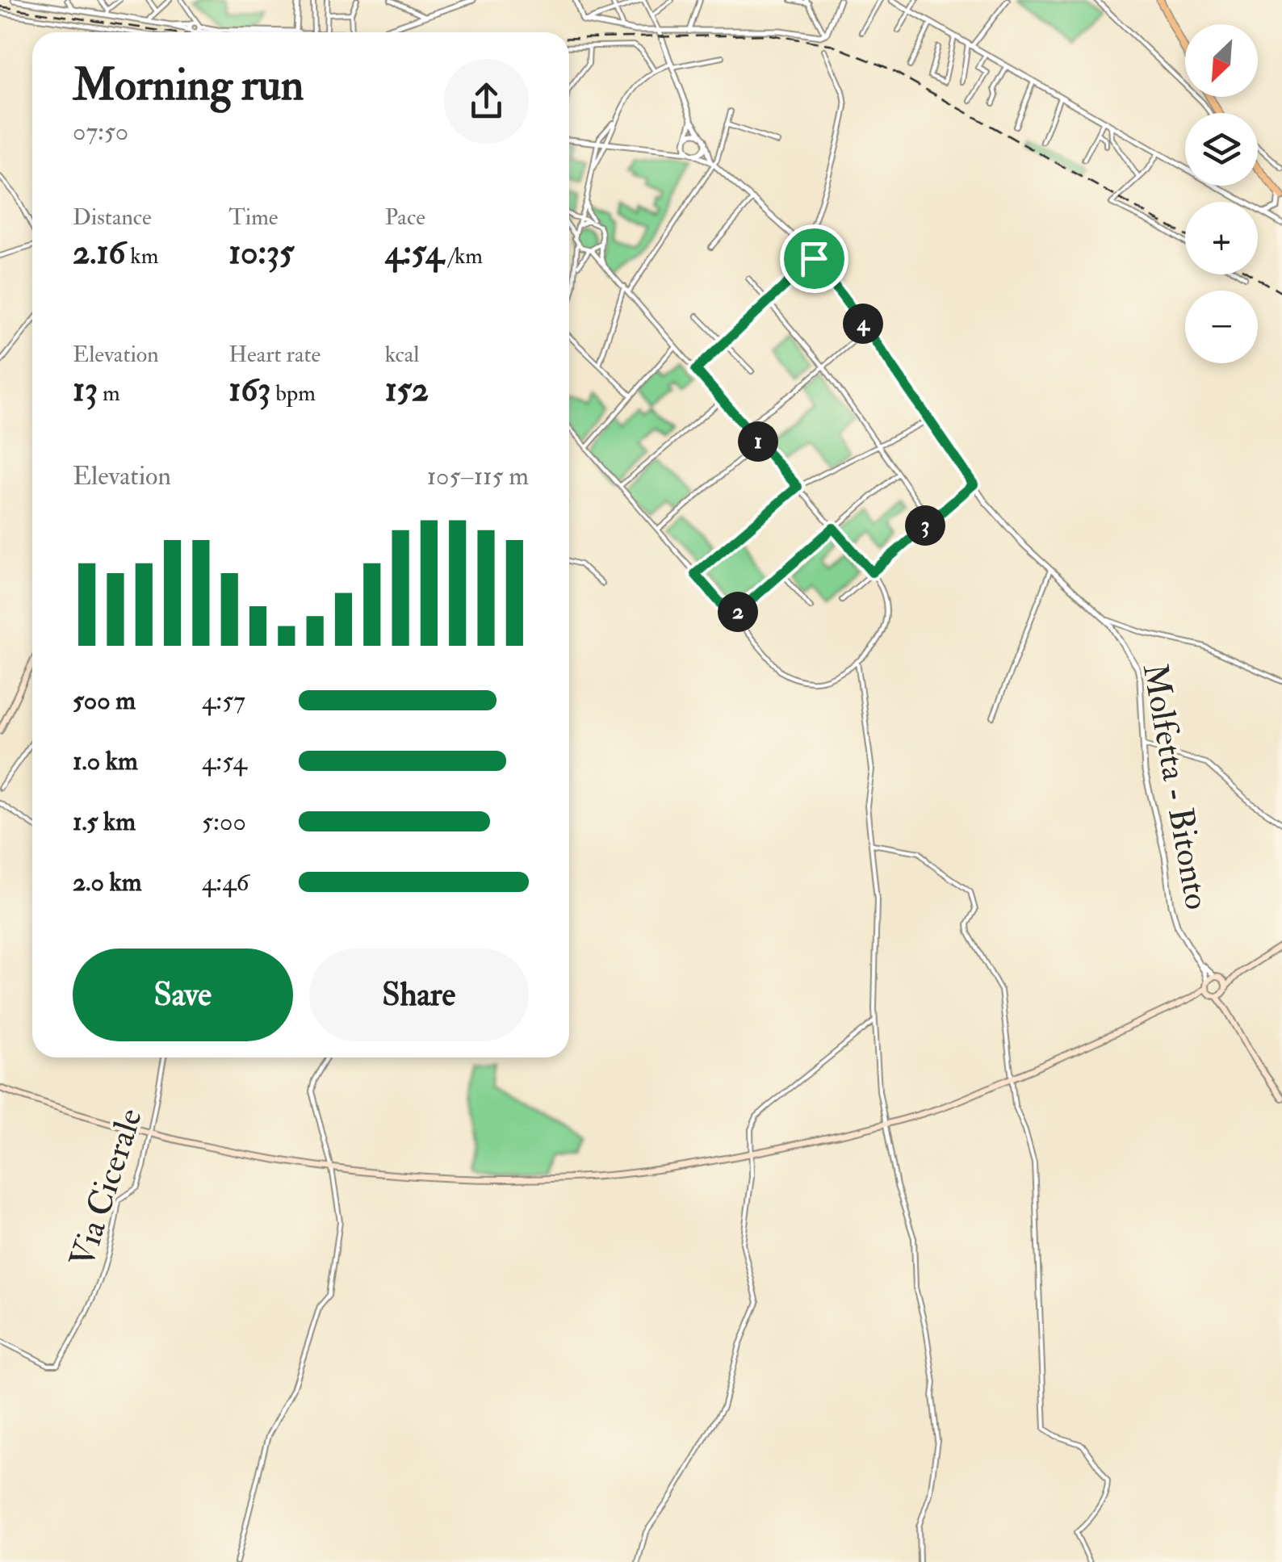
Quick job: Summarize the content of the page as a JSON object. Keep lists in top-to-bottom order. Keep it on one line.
{"streets":{"street":["Molfetta - Bitonto","Via Cicerale"]},"north":"bottom left","page":{"map_buttons":["+","−"],"heading":["Morning run","07:50"],"stats":[["Distance","2.16 km"],["Time","10:35"],["Pace","4:54 /km"],["Elevation","13 m"],["Heart rate","163 bpm"],["kcal","152"]],"pins":["4","1","3","2"],"chart":["Elevation","105–115 m"],"list":[{"name":"500 m","note":"4:57"},{"name":"1.0 km","note":"4:54"},{"name":"1.5 km","note":"5:00"},{"name":"2.0 km","note":"4:46"}],"buttons":["Save","Share"]}}
